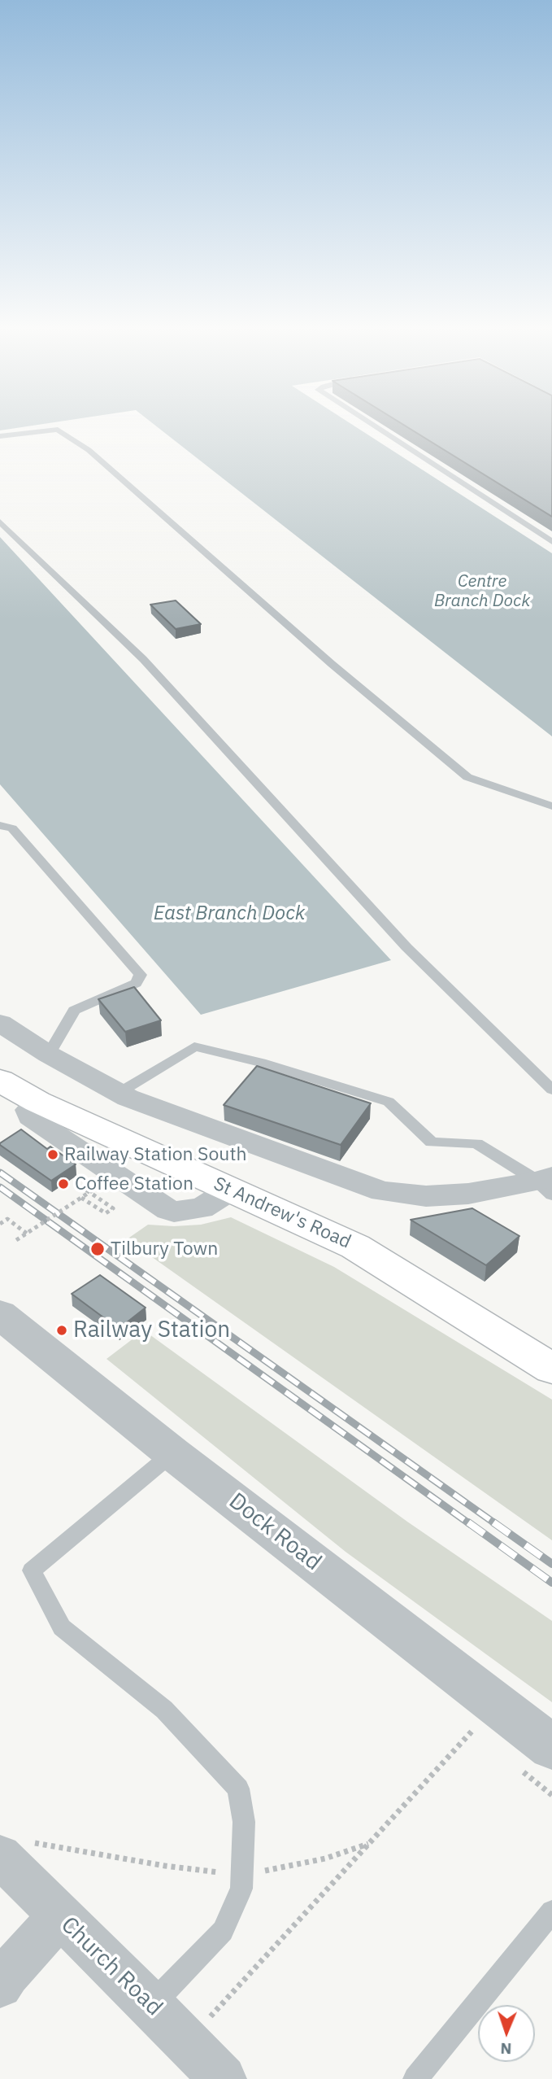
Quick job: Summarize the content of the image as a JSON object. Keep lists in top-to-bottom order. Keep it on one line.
{"streets":{"highway":["St Andrew's Road"],"street":["Dock Road","Church Road"]},"water":["Centre Branch Dock","East Branch Dock"],"places":["Railway Station South","Coffee Station","Tilbury Town","Railway Station"],"north":"bottom"}
